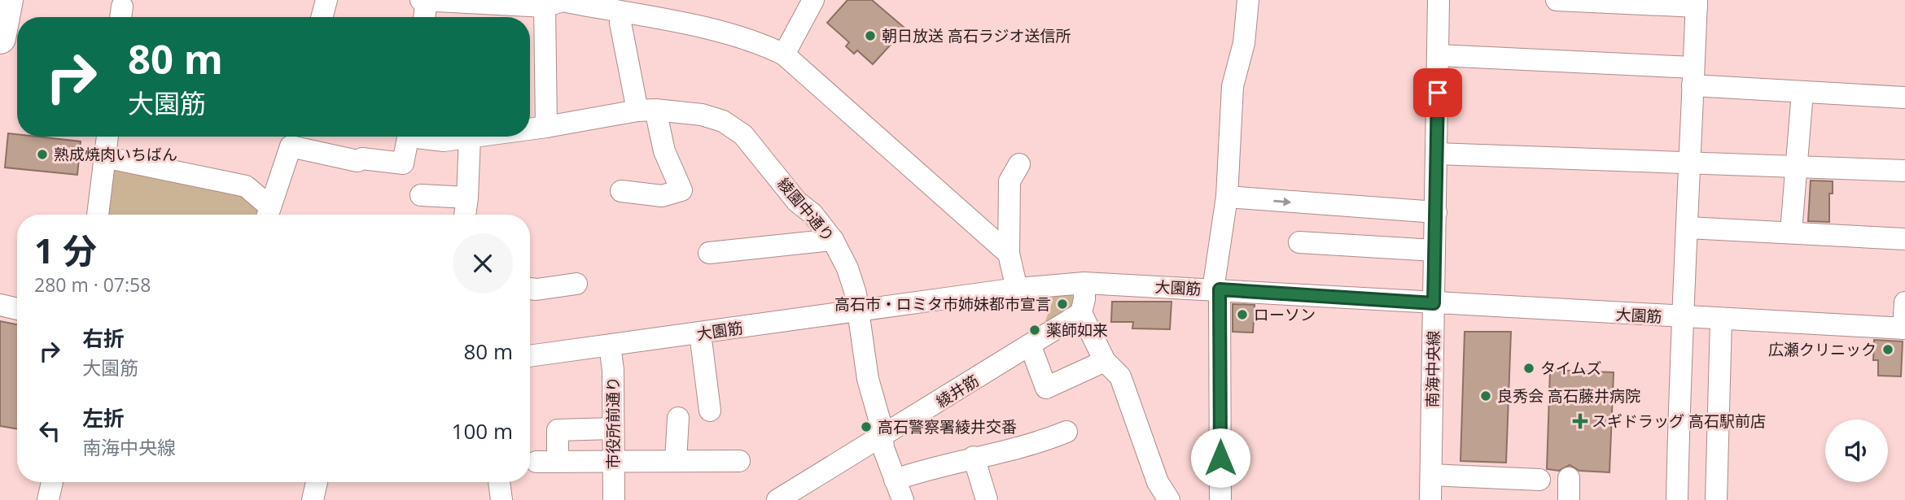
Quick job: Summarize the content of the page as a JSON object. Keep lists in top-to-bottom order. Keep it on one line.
{"streets":{"street":["綾園中通り","大園筋","南海中央線","綾井筋","市役所前通り"]},"crossings":[["綾園中通り","大園筋"],["綾園中通り","綾井筋"],["大園筋","南海中央線"],["大園筋","市役所前通り"]],"places":{"other":["朝日放送 高石ラジオ送信所","熟成焼肉いちばん","高石市・ロミタ市姉妹都市宣言","ローソン","薬師如来","広瀬クリニック","タイムズ","良秀会 高石藤井病院","高石警察署綾井交番"],"health":["スギドラッグ 高石駅前店"]},"page":{"turn":["80 m","大園筋"],"heading":["1 分","280 m · 07:58"],"list":[{"name":"右折","note":"大園筋","value":"80 m"},{"name":"左折","note":"南海中央線","value":"100 m"}]}}
